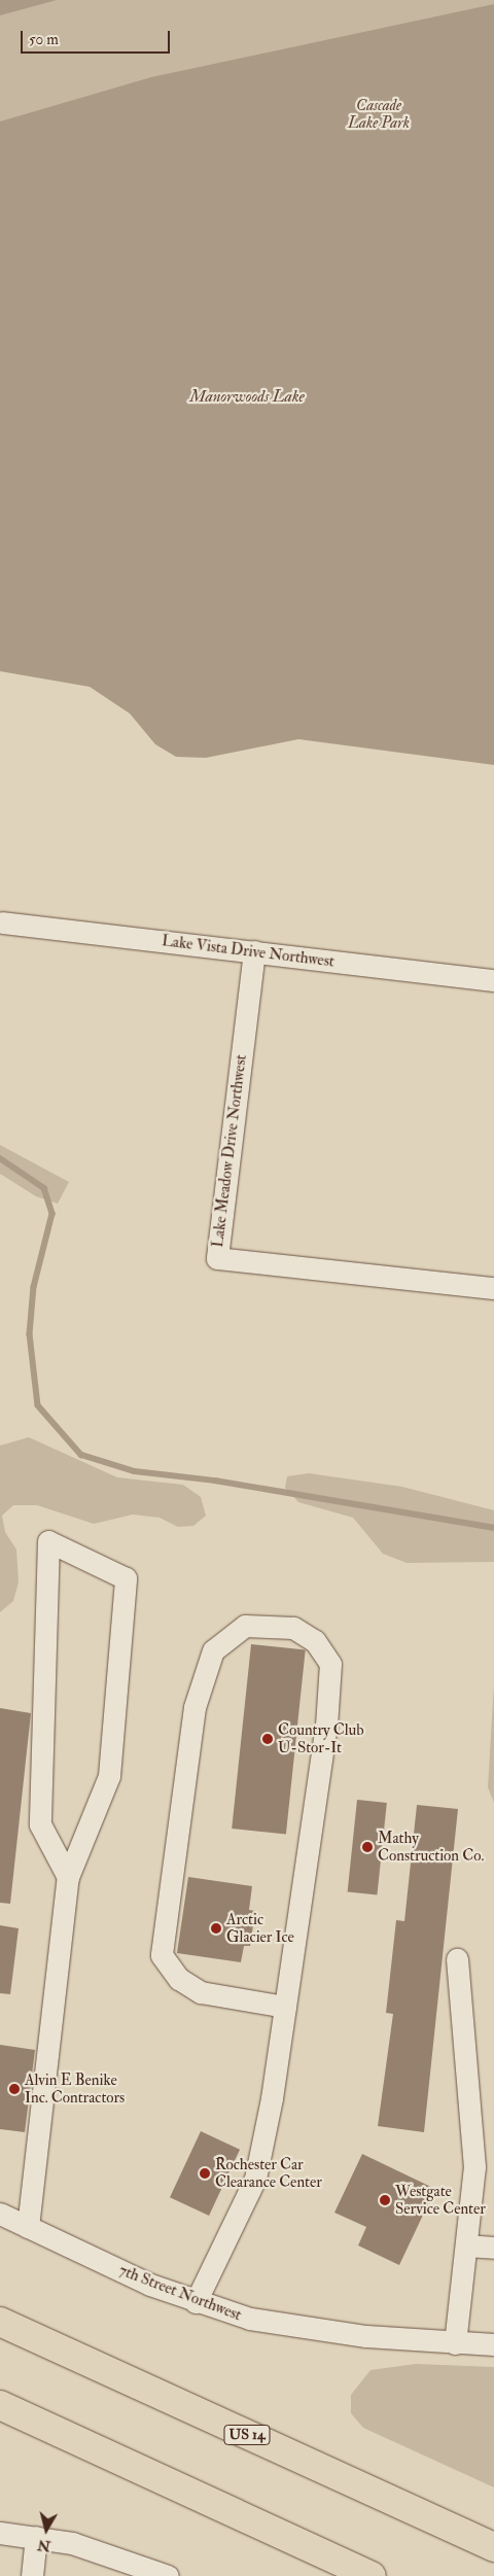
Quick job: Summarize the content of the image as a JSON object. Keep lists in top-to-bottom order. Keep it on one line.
{"streets":{"highway":["US 14"],"street":["Lake Vista Drive Northwest","Lake Meadow Drive Northwest","7th Street Northwest"]},"crossings":[["Lake Vista Drive Northwest","Lake Meadow Drive Northwest"]],"water":["Manorwoods Lake"],"parks":["Cascade Lake Park"],"places":["Country Club U-Stor-It","Mathy Construction Co.","Arctic Glacier Ice","Alvin E Benike Inc. Contractors","Rochester Car Clearance Center","Westgate Service Center"],"scale_bar":"50 m","north":"bottom"}
